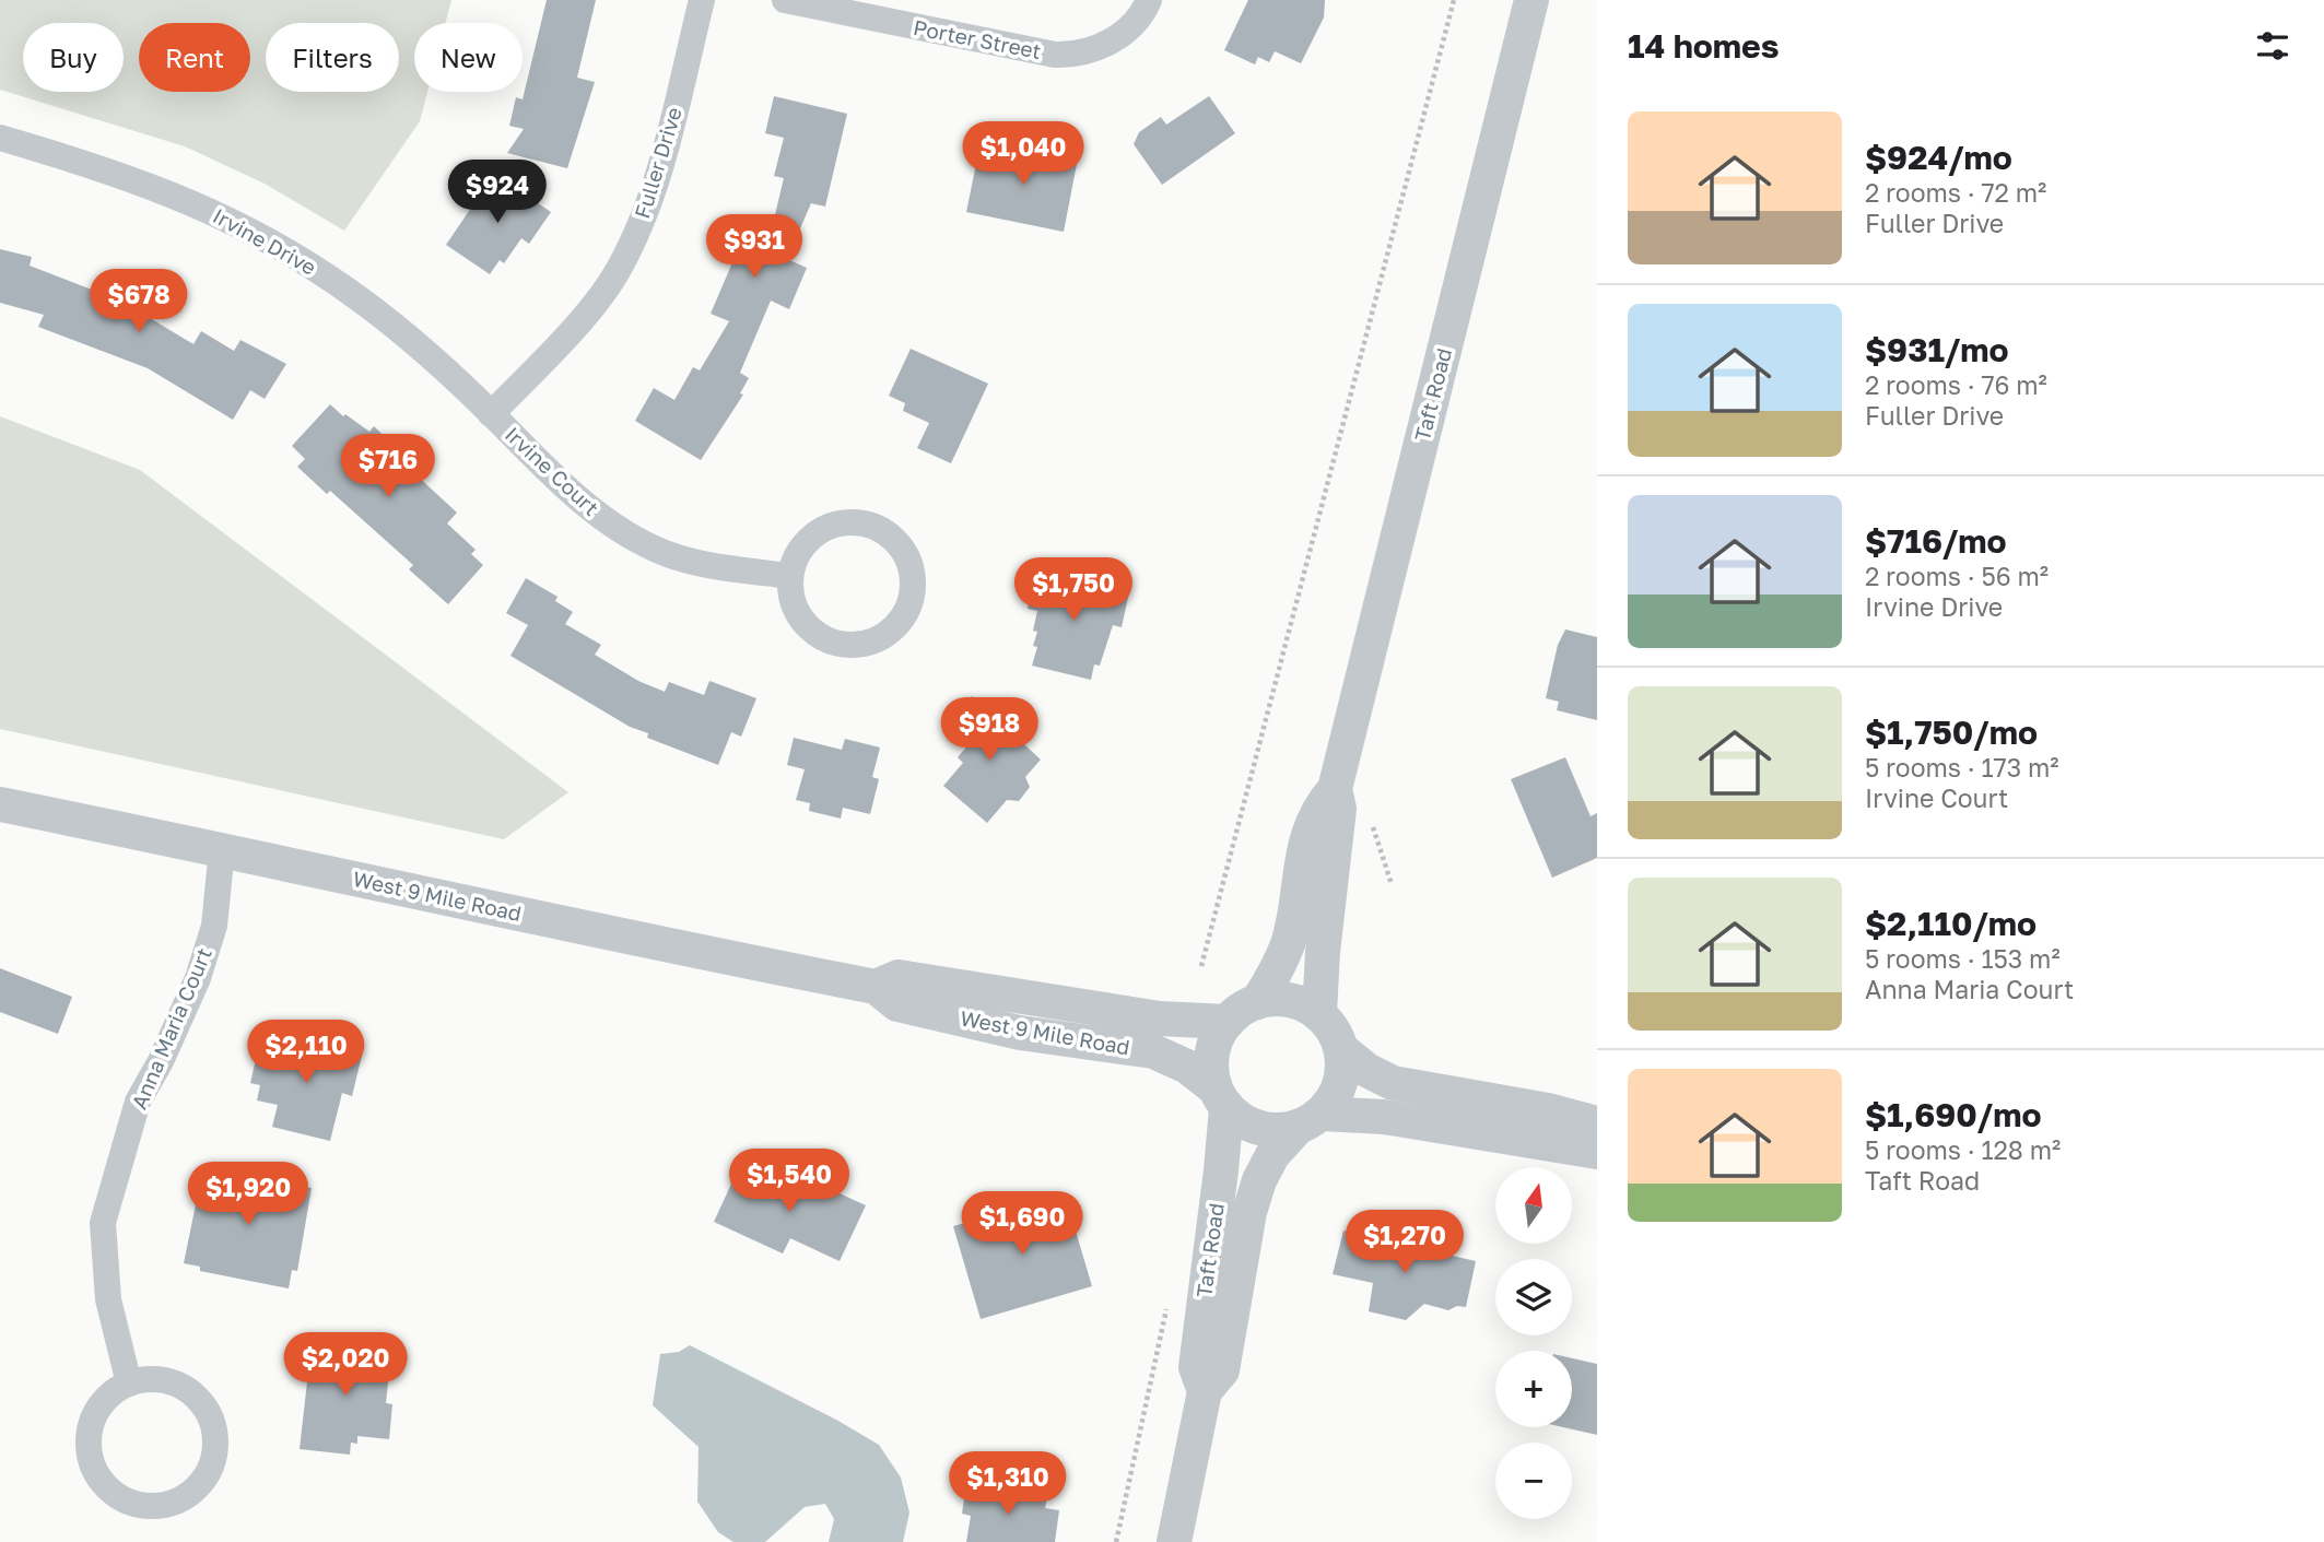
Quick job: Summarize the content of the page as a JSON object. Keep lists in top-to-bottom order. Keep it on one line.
{"streets":{"street":["Porter Street","Fuller Drive","Irvine Drive","Taft Road","Irvine Court","West 9 Mile Road","Anna Maria Court"]},"crossings":[["Fuller Drive","Irvine Drive"],["Fuller Drive","Irvine Court"],["Irvine Drive","Irvine Court"],["Taft Road","West 9 Mile Road"],["West 9 Mile Road","Anna Maria Court"]],"north":"top","page":{"heading":"14 homes","chip":["Buy","Rent","Filters","New"],"list":[{"name":"$924/mo","note":"2 rooms · 72 m² · Fuller Drive"},{"name":"$931/mo","note":"2 rooms · 76 m² · Fuller Drive"},{"name":"$716/mo","note":"2 rooms · 56 m² · Irvine Drive"},{"name":"$1,750/mo","note":"5 rooms · 173 m² · Irvine Court"},{"name":"$2,110/mo","note":"5 rooms · 153 m² · Anna Maria Court"},{"name":"$1,690/mo","note":"5 rooms · 128 m² · Taft Road"}],"price":["$1,040","$924","$931","$678","$716","$1,750","$918","$2,110","$1,540","$1,920","$1,690","$1,270","$2,020","$1,310"],"map_buttons":["+","−"]}}
